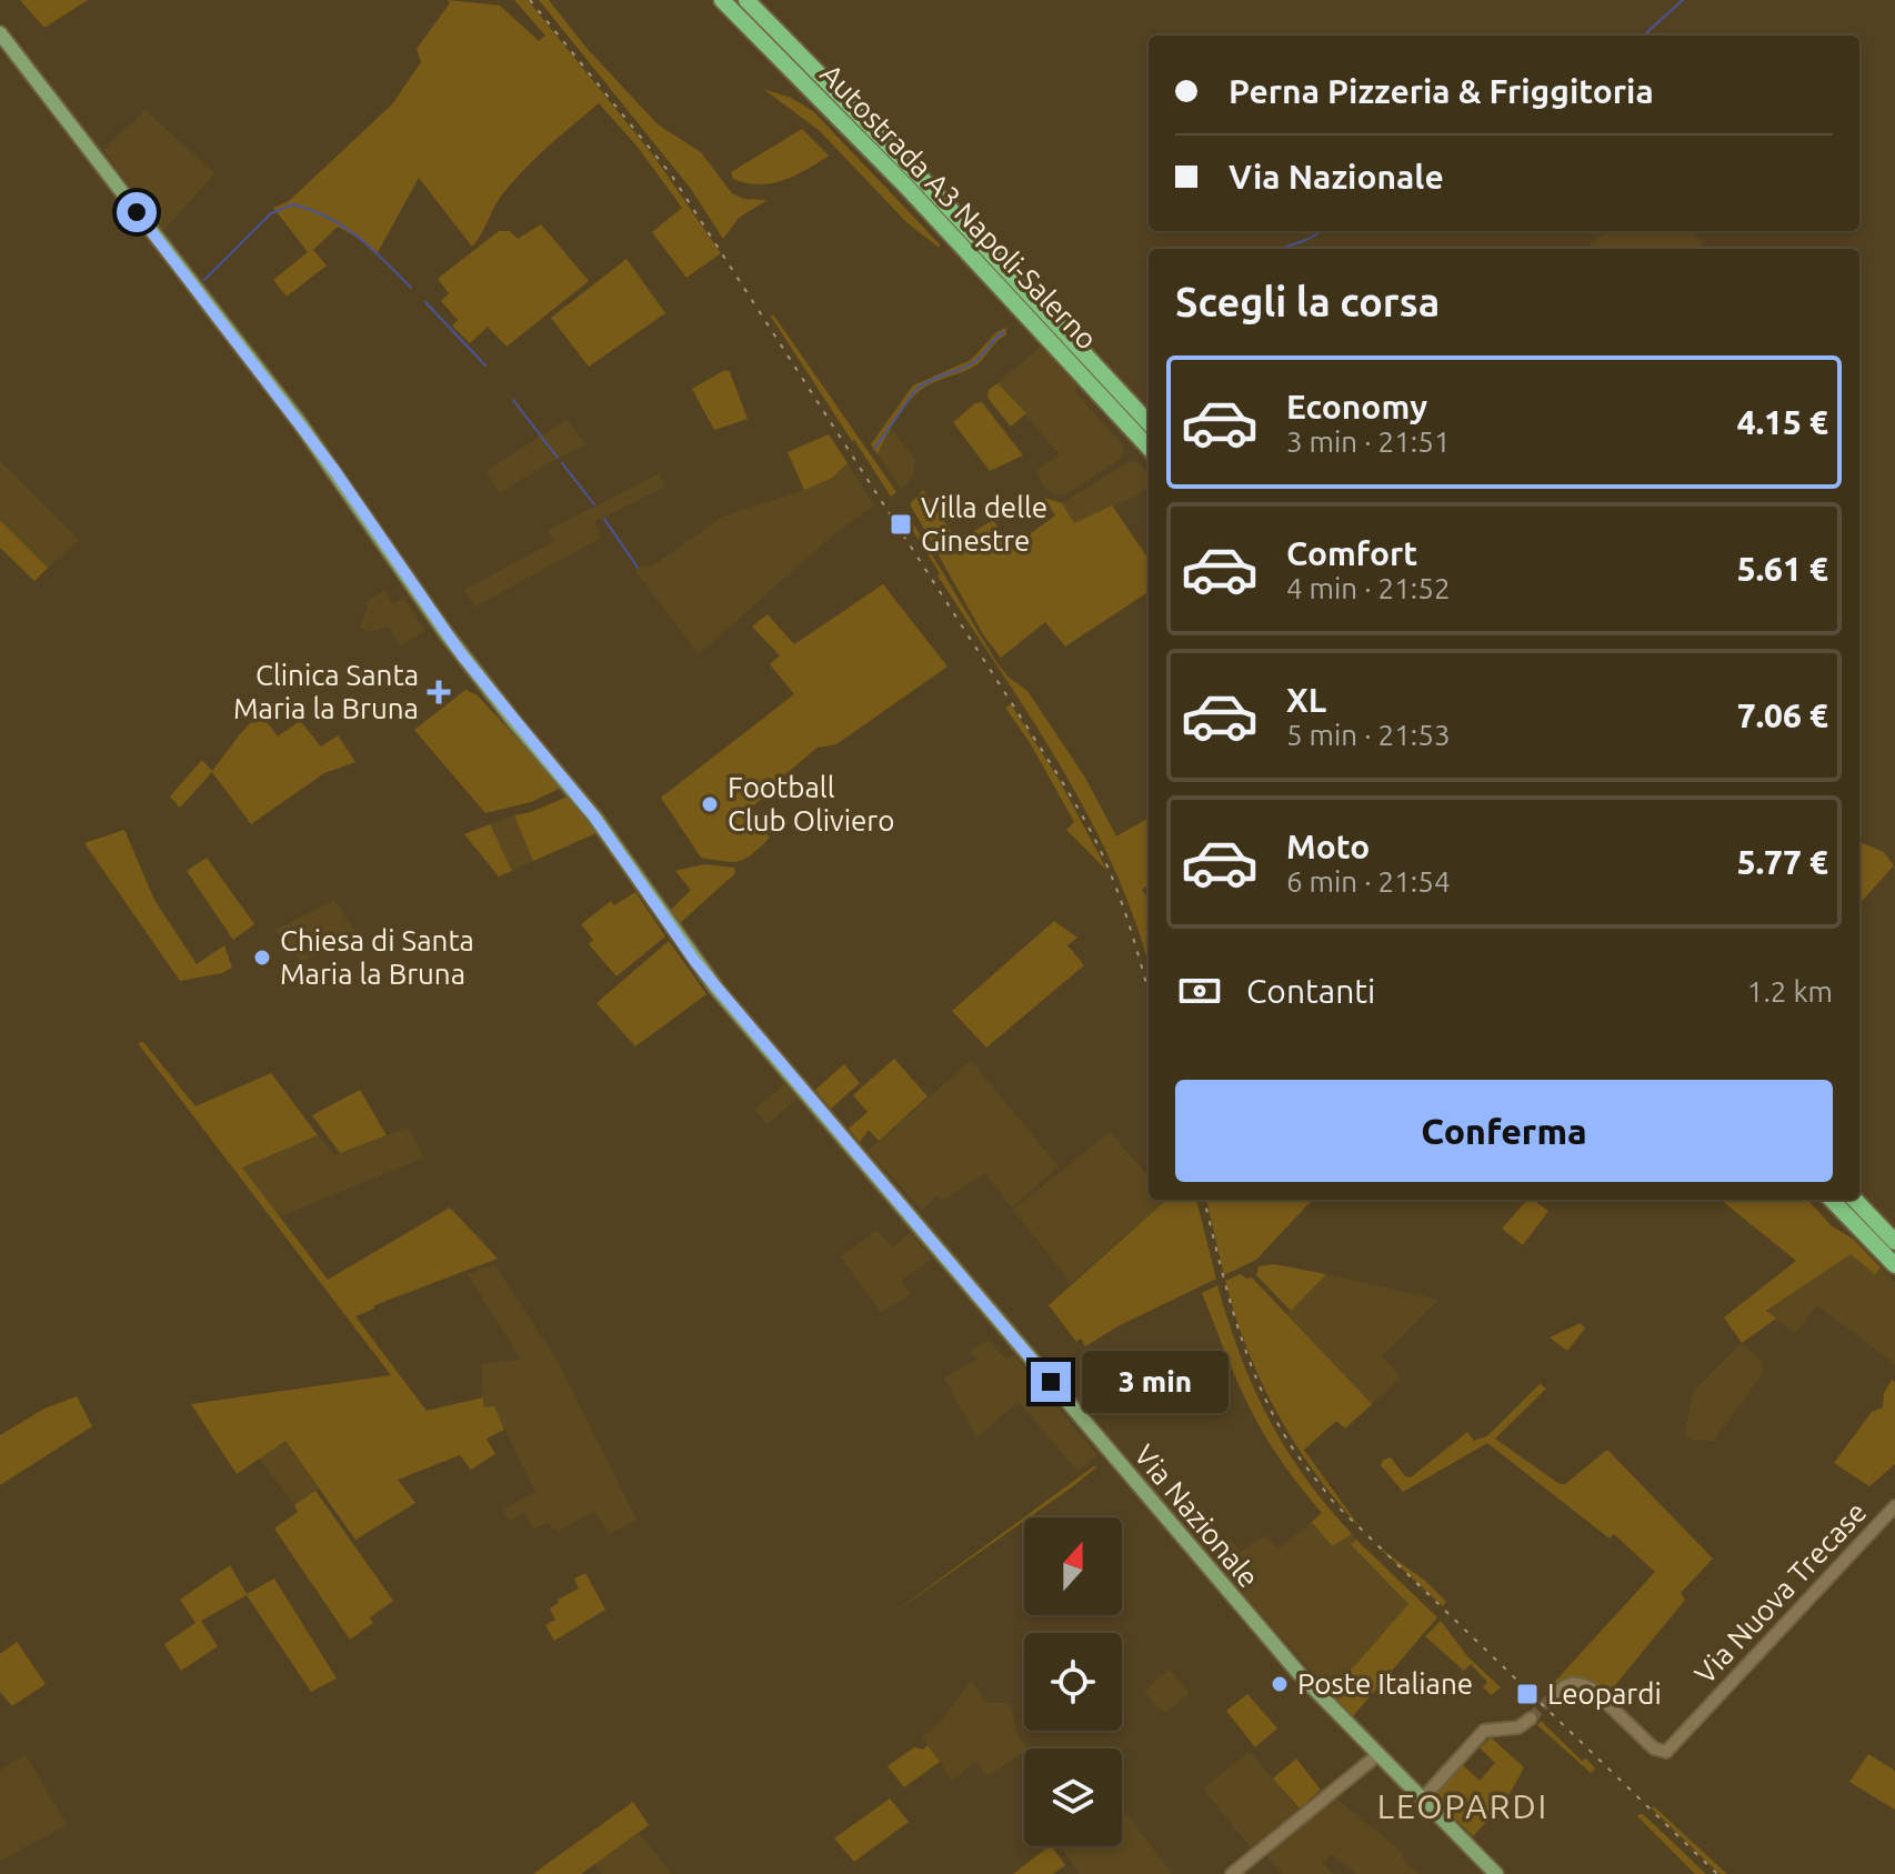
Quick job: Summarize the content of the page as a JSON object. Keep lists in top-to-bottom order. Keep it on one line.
{"streets":{"highway":["Autostrada A3 Napoli-Salerno"],"main road":["Via Nazionale"],"street":["Via Nuova Trecase"]},"districts":["LEOPARDI"],"places":{"transit":["Villa delle Ginestre","Leopardi"],"health":["Clinica Santa Maria la Bruna"],"other":["Football Club Oliviero","Chiesa di Santa Maria la Bruna","Poste Italiane"]},"north":"top","page":{"banner":["Perna Pizzeria & Friggitoria","Via Nazionale"],"heading":"Scegli la corsa","list":[{"name":"Economy","note":"3 min · 21:51","value":"4.15 €"},{"name":"Comfort","note":"4 min · 21:52","value":"5.61 €"},{"name":"XL","note":"5 min · 21:53","value":"7.06 €"},{"name":"Moto","note":"6 min · 21:54","value":"5.77 €"}],"pay":["Contanti","1.2 km"],"buttons":"Conferma","bubble":"3 min"}}
